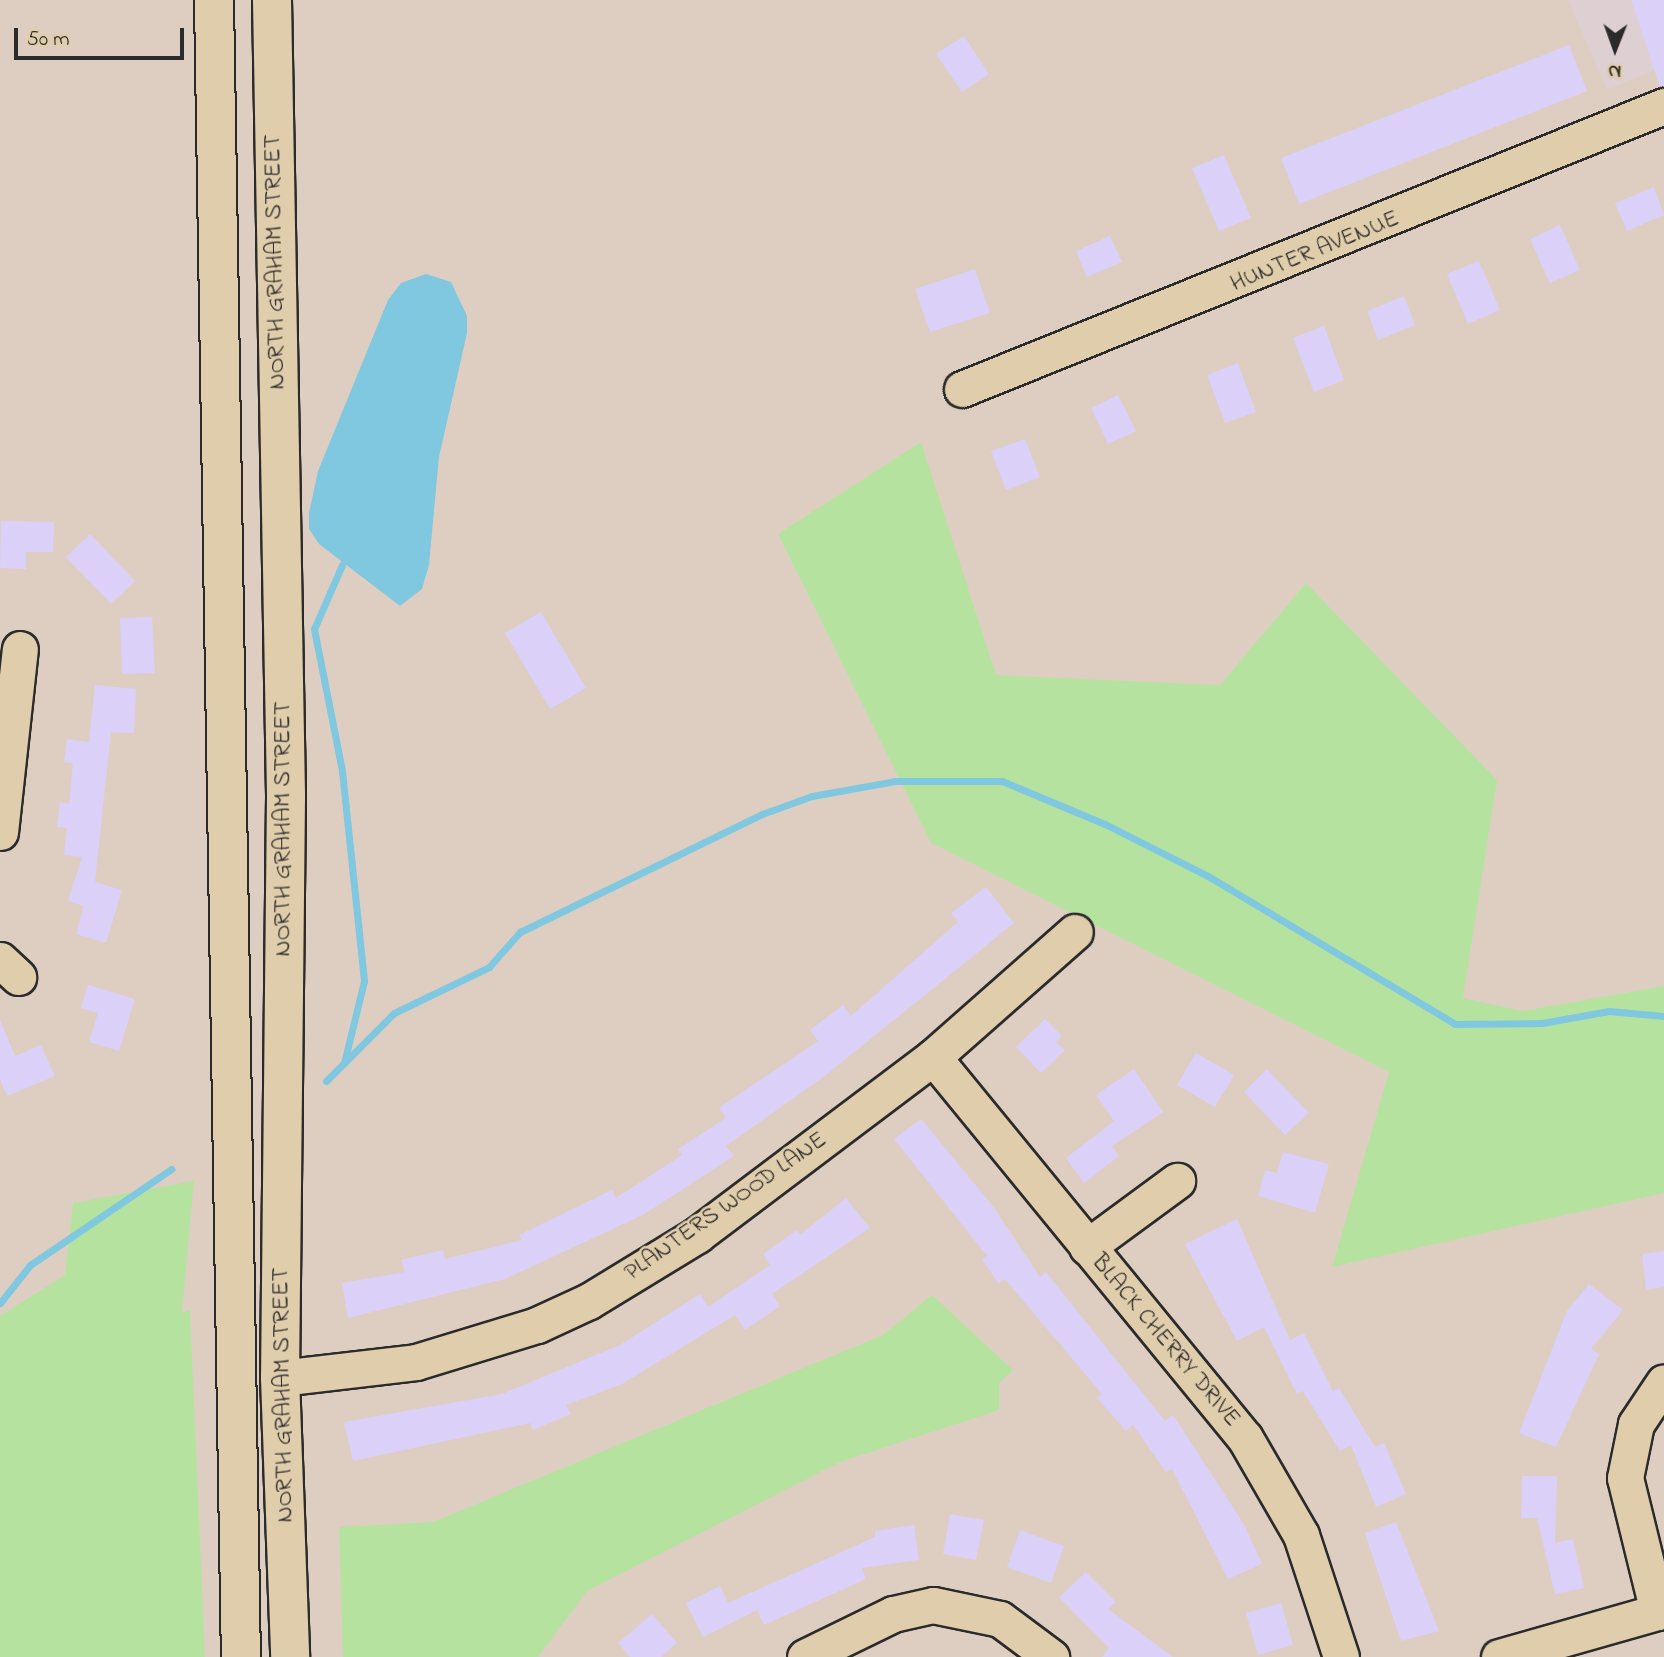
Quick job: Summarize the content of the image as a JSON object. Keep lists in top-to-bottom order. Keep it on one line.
{"streets":{"main road":["NORTH GRAHAM STREET"],"street":["HUNTER AVENUE","PLANTERS WOOD LANE","BLACK CHERRY DRIVE"]},"crossings":[["NORTH GRAHAM STREET","PLANTERS WOOD LANE"],["PLANTERS WOOD LANE","BLACK CHERRY DRIVE"]],"scale_bar":"50 m","north":"bottom"}
